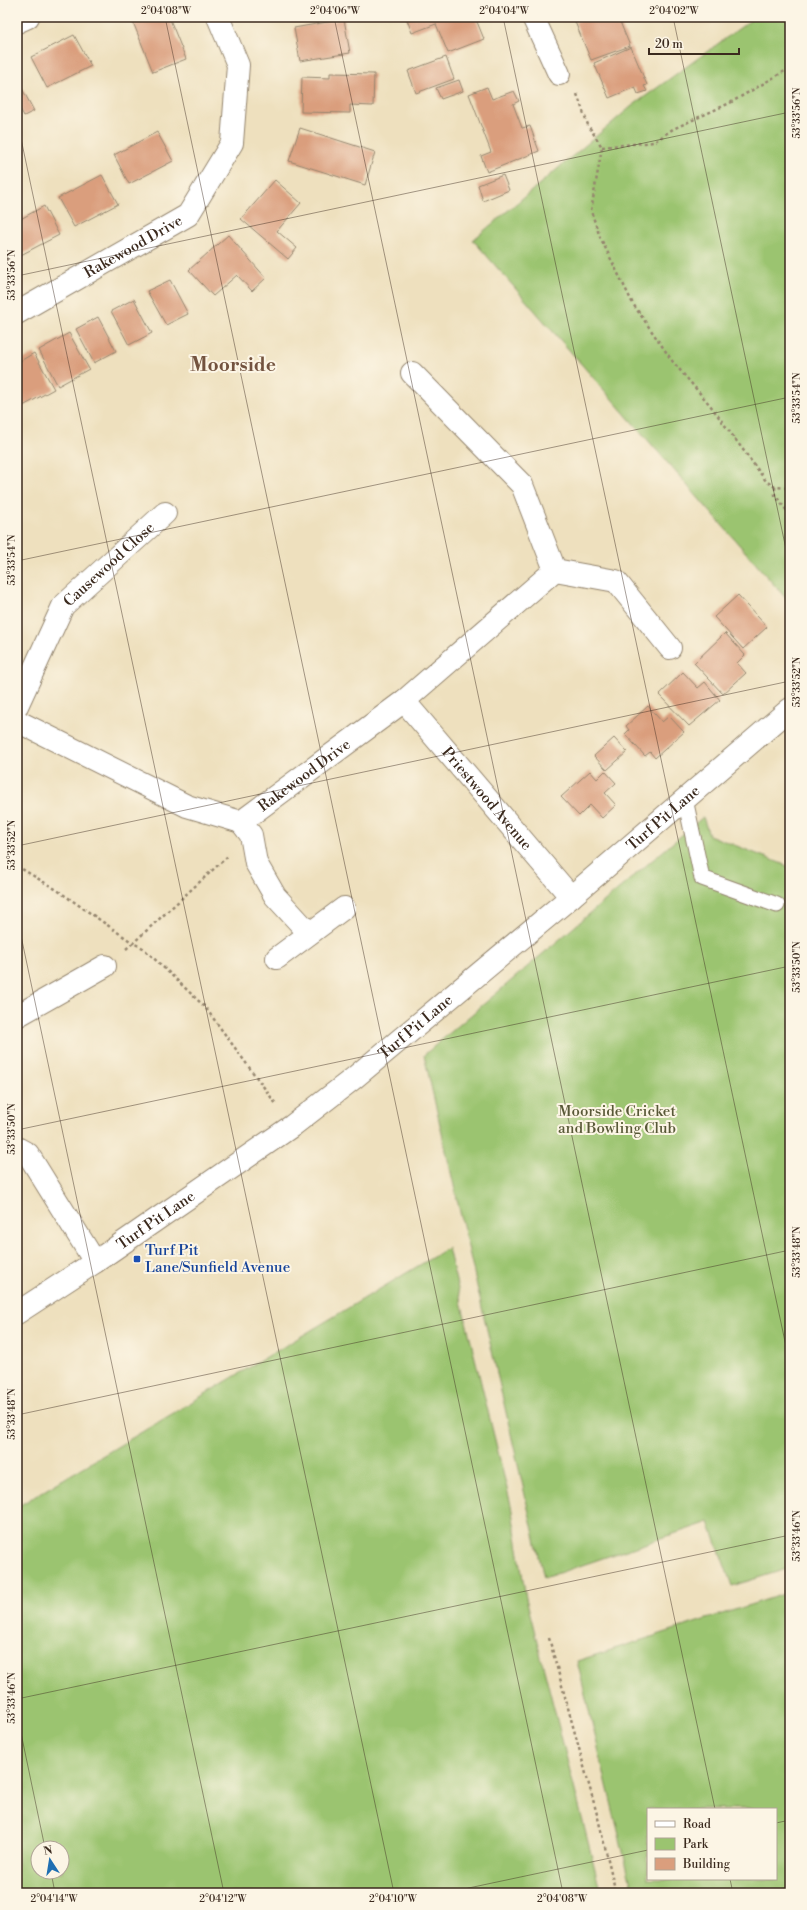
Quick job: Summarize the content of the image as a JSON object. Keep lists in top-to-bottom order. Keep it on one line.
{"streets":{"street":["Rakewood Drive","Causewood Close","Priestwood Avenue","Turf Pit Lane"]},"crossings":[["Rakewood Drive","Priestwood Avenue"],["Priestwood Avenue","Turf Pit Lane"]],"districts":["Moorside"],"parks":["Moorside Cricket and Bowling Club"],"places":{"transit":["Turf Pit Lane/Sunfield Avenue"]},"legend":["Road","Park","Building"],"scale_bar":"20 m","north":"top","coordinates":["2°04'08\"W","2°04'06\"W","2°04'04\"W","2°04'02\"W","53°33'56\"N","53°33'54\"N","53°33'52\"N","53°33'50\"N","53°33'48\"N","53°33'46\"N","2°04'14\"W","2°04'12\"W","2°04'10\"W"]}
